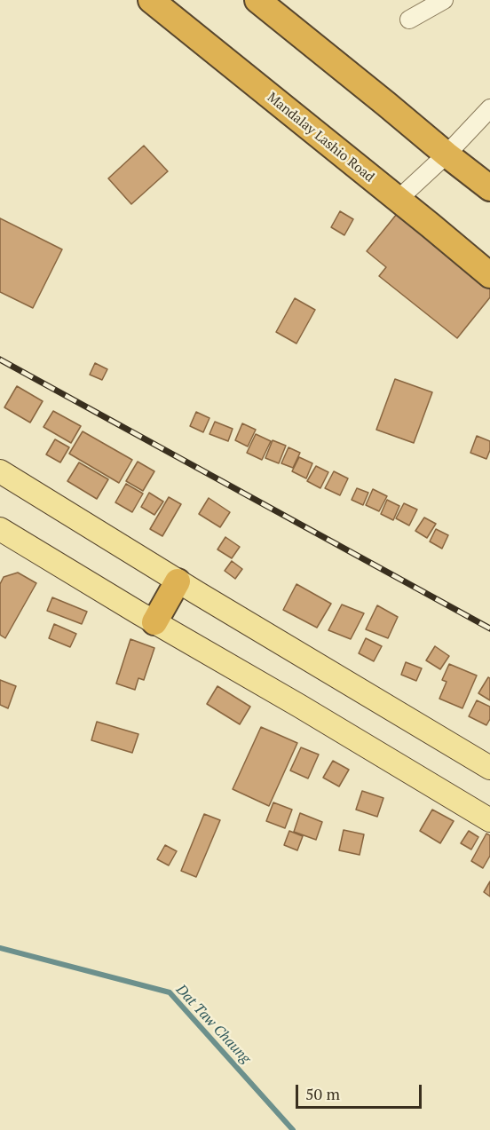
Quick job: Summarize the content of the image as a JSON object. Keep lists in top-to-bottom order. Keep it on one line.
{"streets":{"highway":["Mandalay Lashio Road"]},"water":["Dat Taw Chaung"],"scale_bar":"50 m"}
